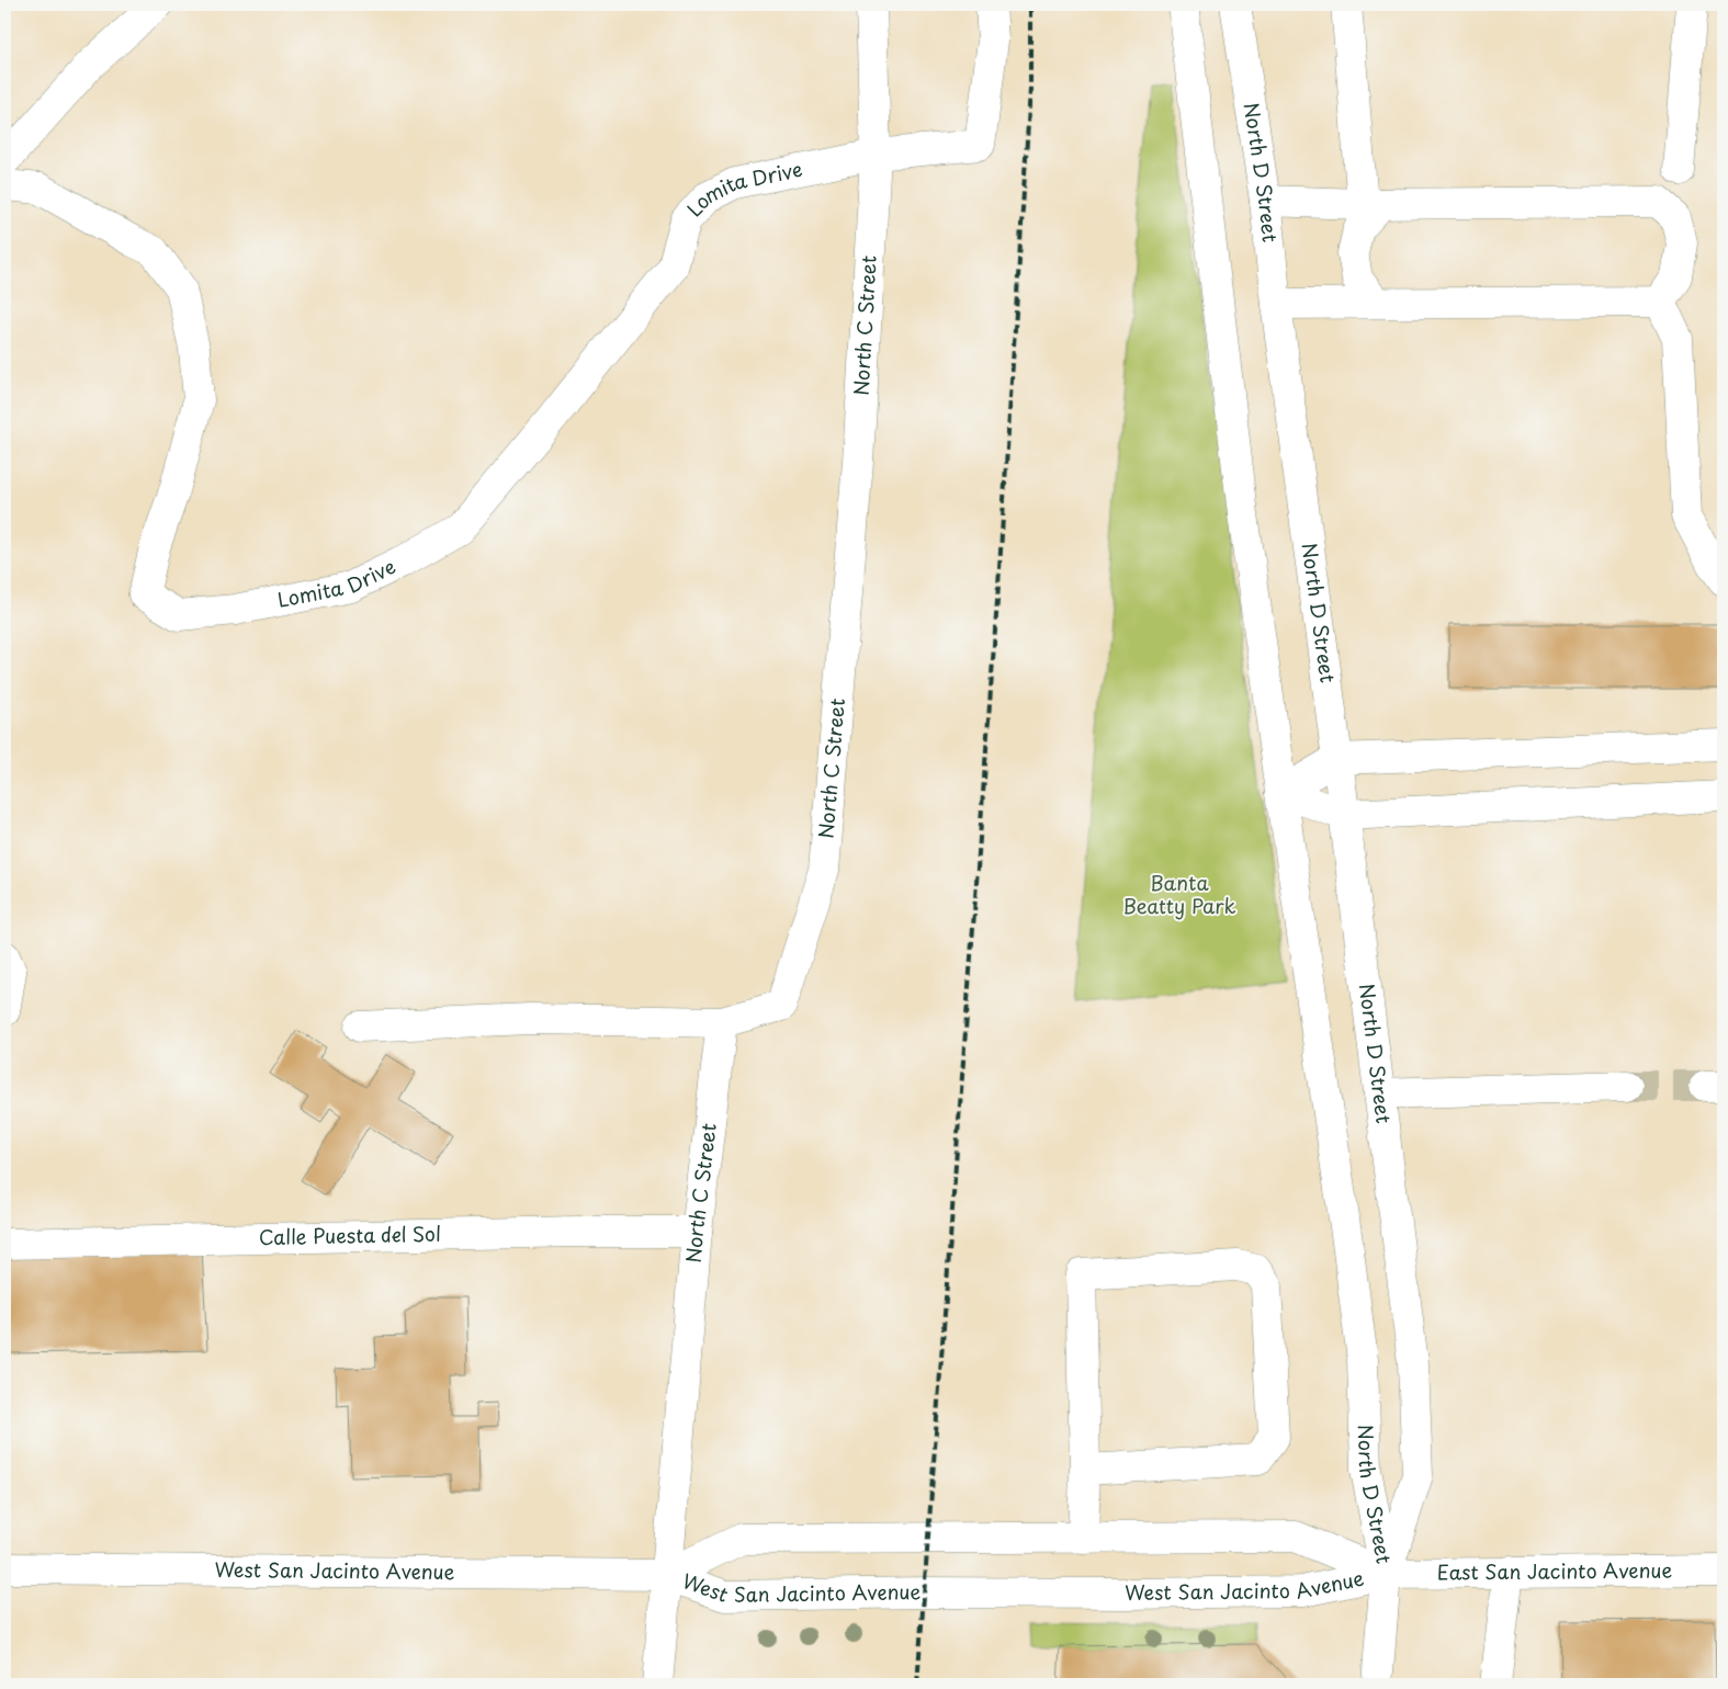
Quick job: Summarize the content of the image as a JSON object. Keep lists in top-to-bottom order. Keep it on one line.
{"streets":{"main road":["North D Street","Lomita Drive","North C Street","Calle Puesta del Sol","West San Jacinto Avenue","East San Jacinto Avenue"]},"crossings":[["North D Street","West San Jacinto Avenue"],["North D Street","East San Jacinto Avenue"],["Lomita Drive","North C Street"],["North C Street","Calle Puesta del Sol"],["North C Street","West San Jacinto Avenue"],["West San Jacinto Avenue","East San Jacinto Avenue"]],"parks":["Banta Beatty Park"]}
